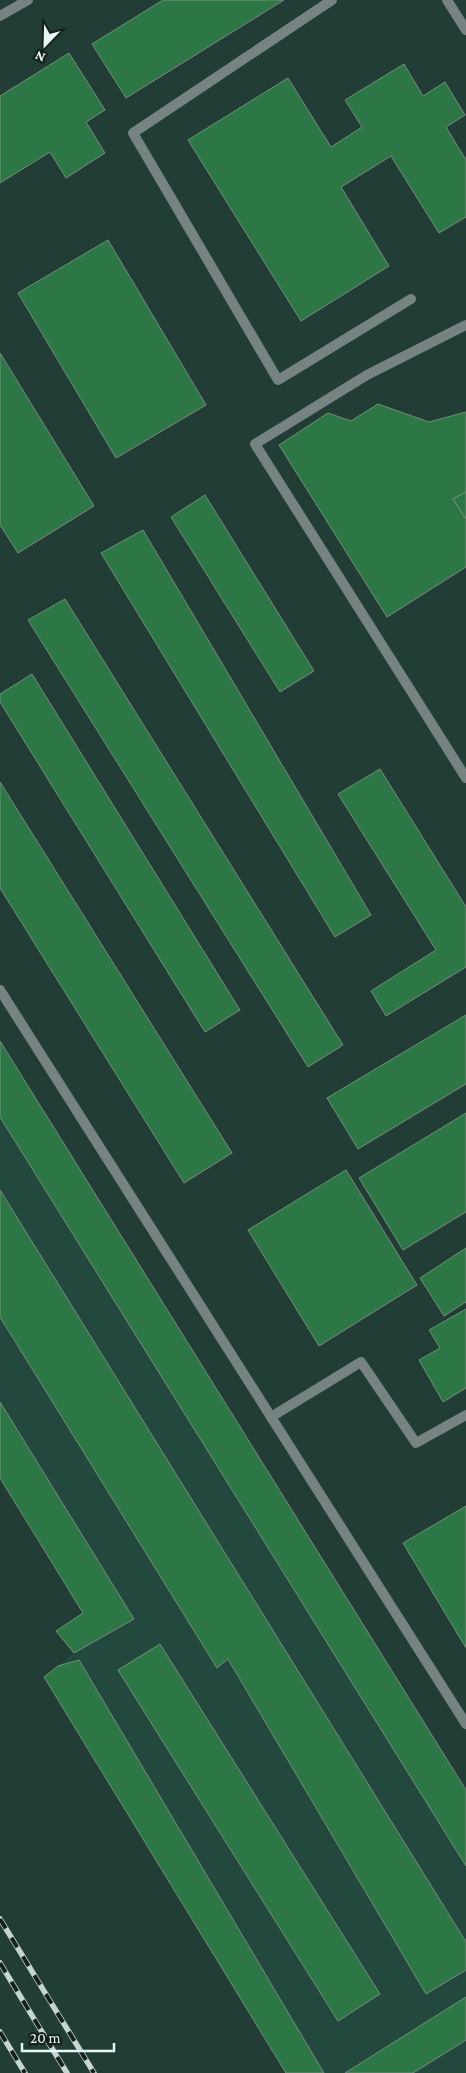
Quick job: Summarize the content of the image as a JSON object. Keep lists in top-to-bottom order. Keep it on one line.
{"scale_bar":"20 m","north":"bottom left"}
